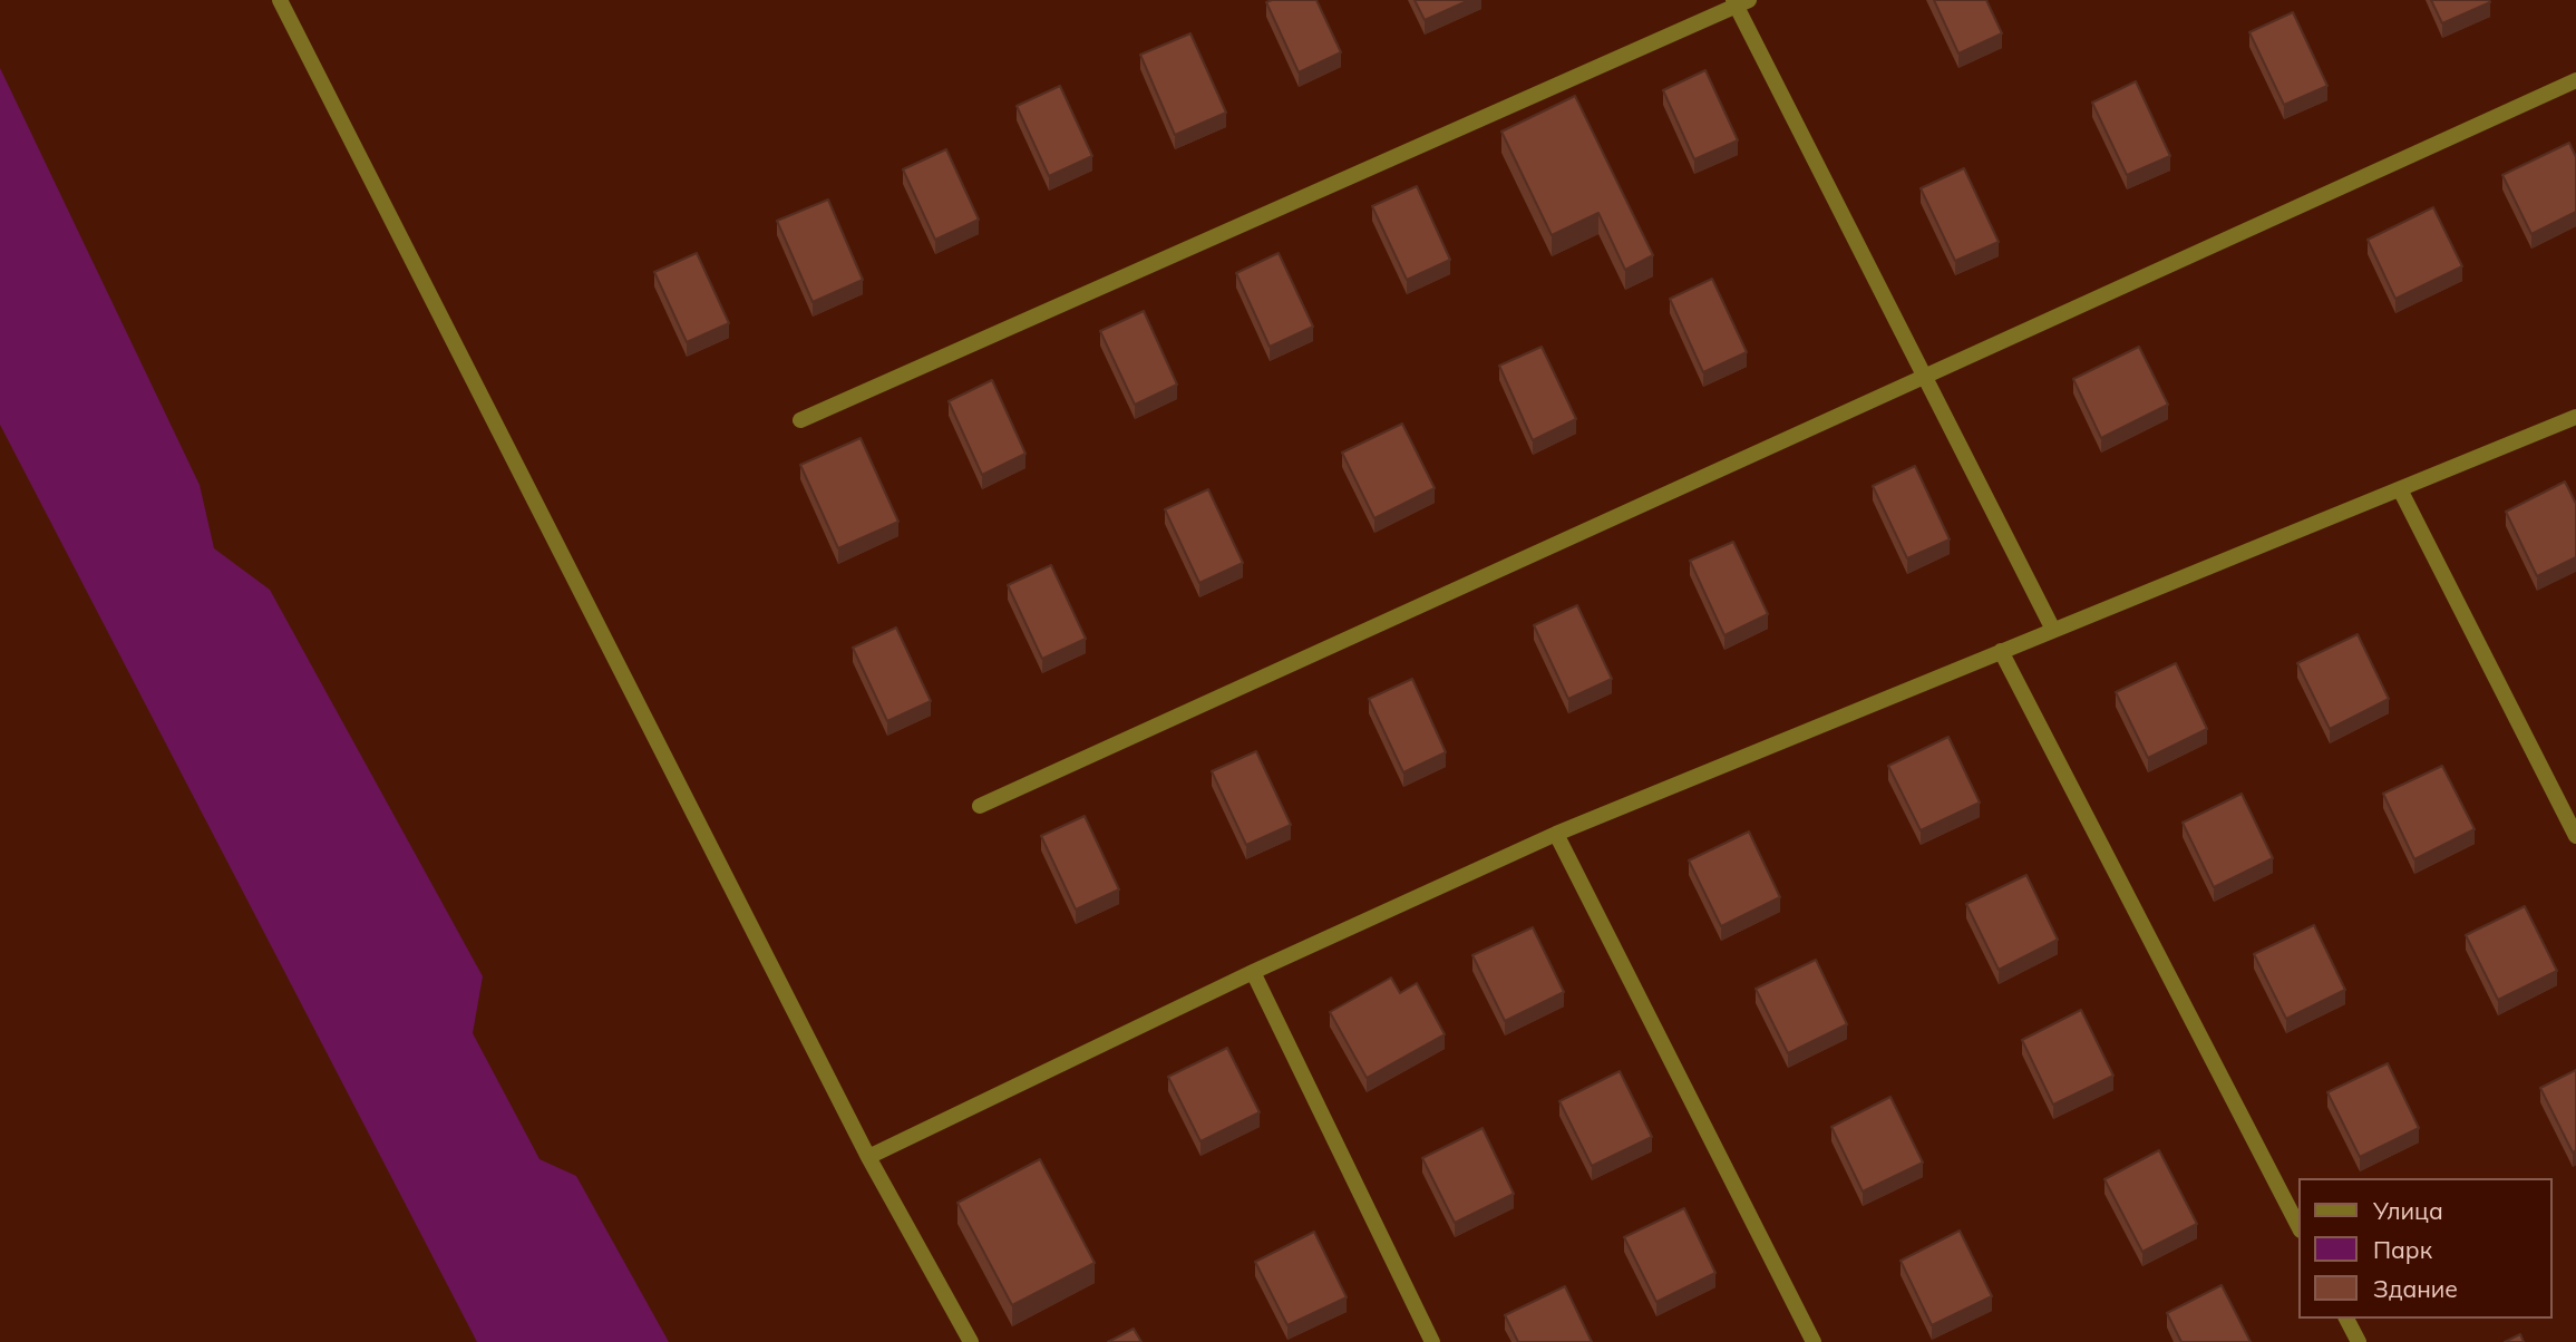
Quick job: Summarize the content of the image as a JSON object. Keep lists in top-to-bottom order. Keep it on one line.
{"legend":["Улица","Парк","Здание"]}
